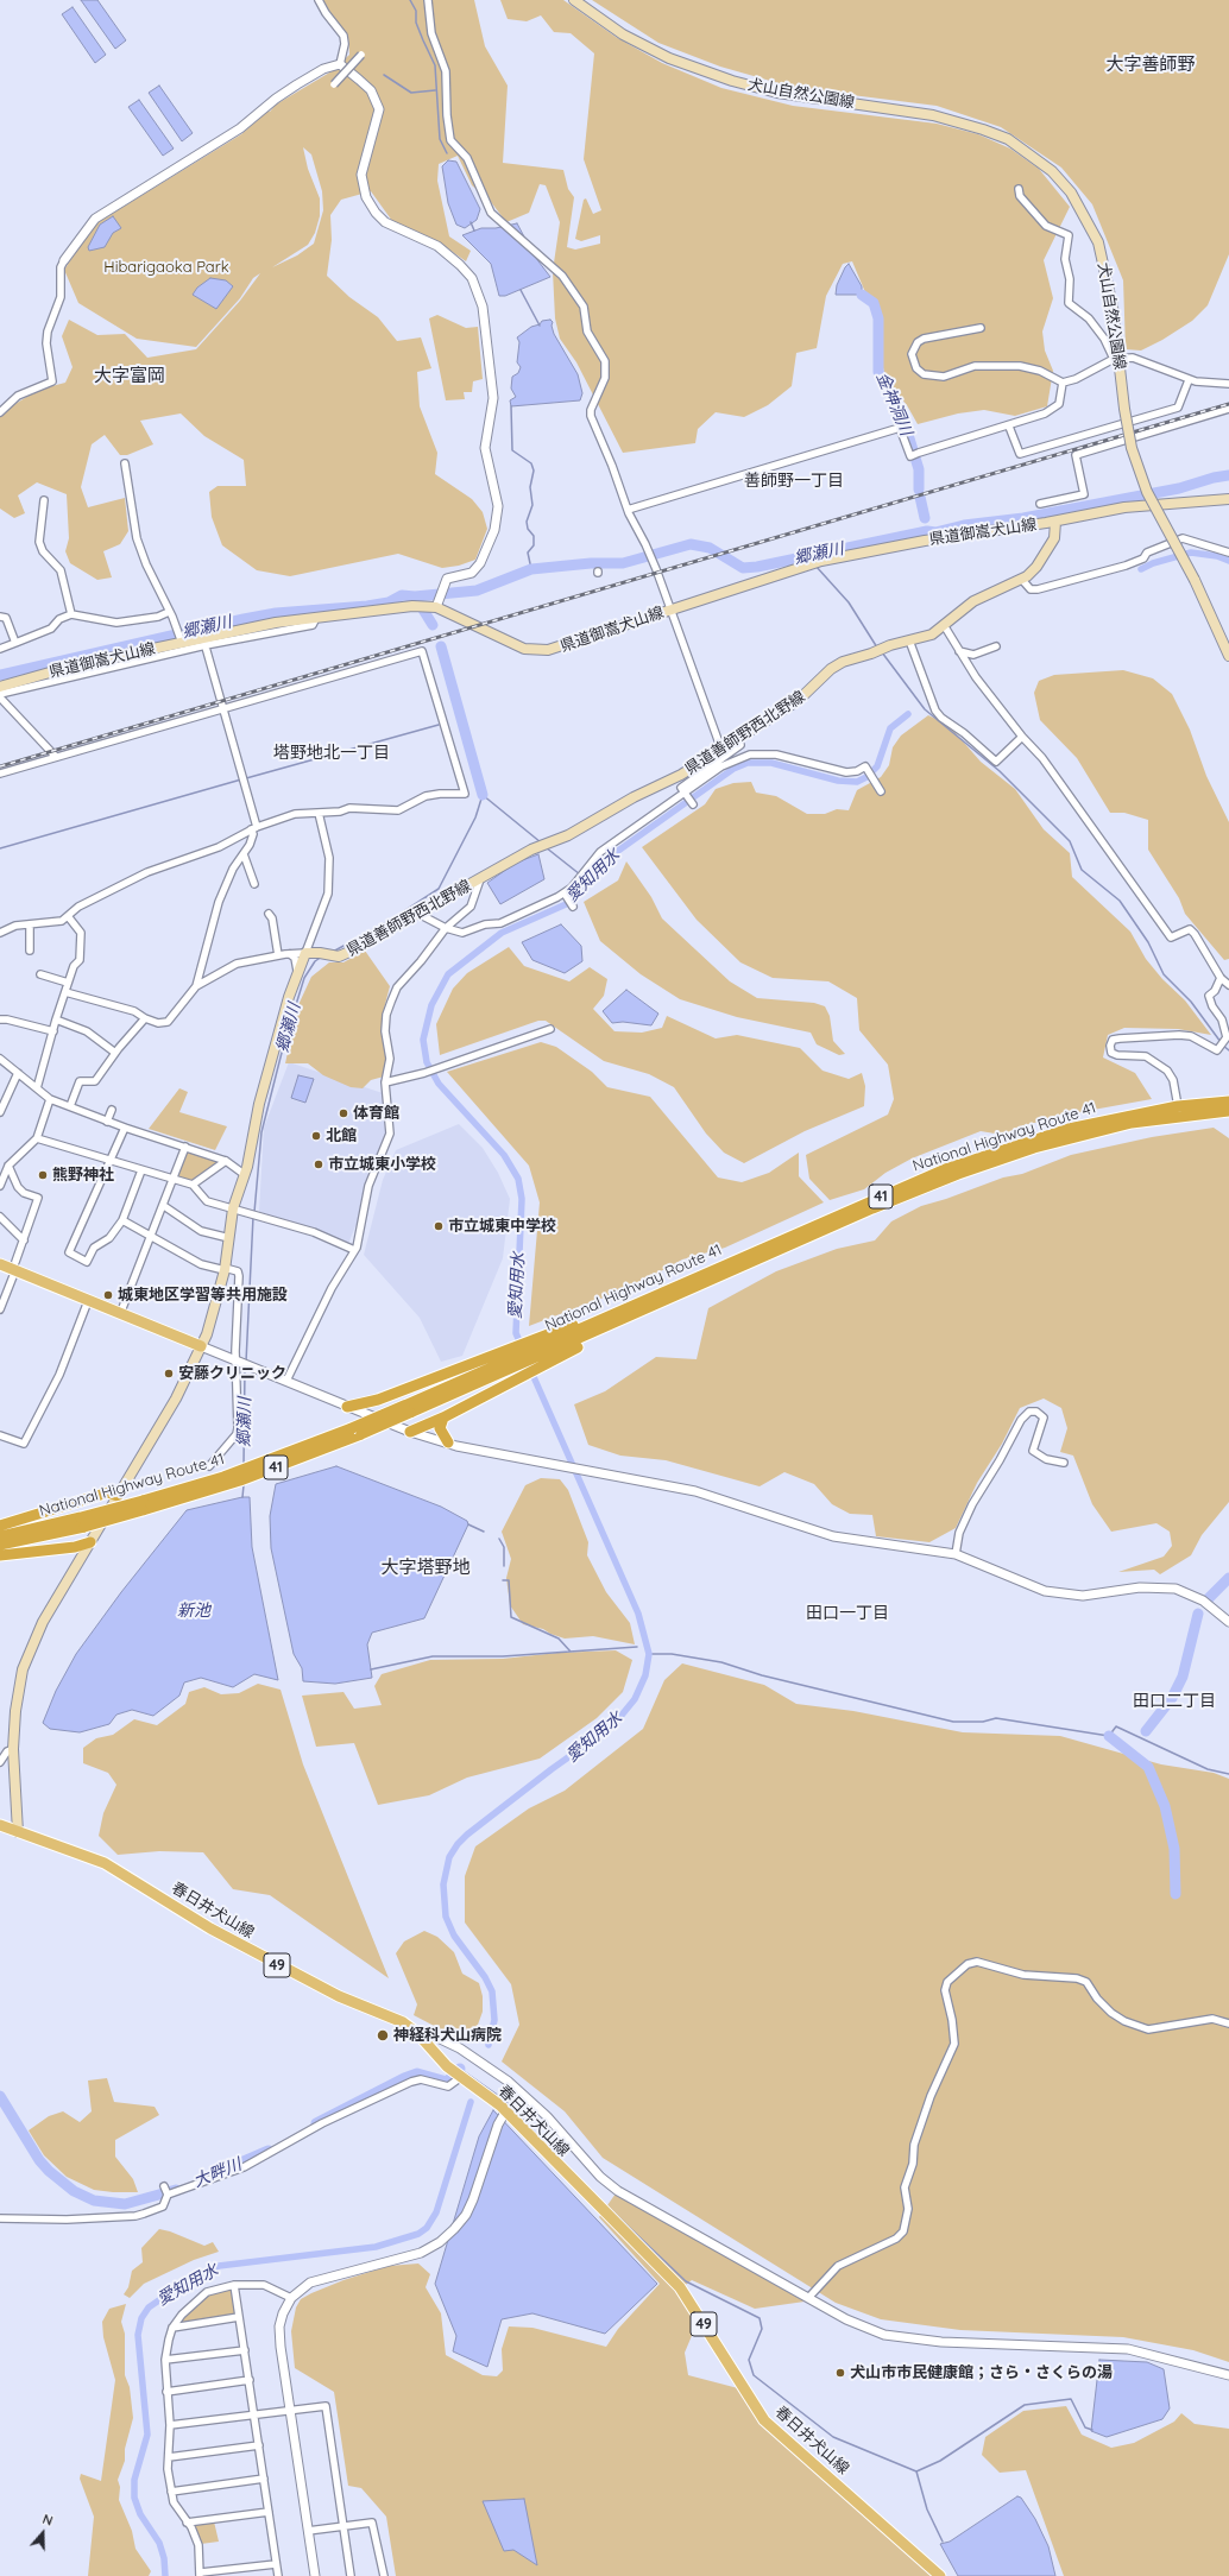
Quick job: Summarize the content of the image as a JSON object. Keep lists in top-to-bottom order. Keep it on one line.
{"streets":{"highway":["National Highway Route 41","41"],"main road":["犬山自然公園線","県道御嵩犬山線","県道善師野西北野線","春日井犬山線","49"]},"crossings":[["県道御嵩犬山線","県道善師野西北野線"]],"districts":["大字善師野","大字富岡","善師野一丁目","塔野地北一丁目","大字塔野地","田口一丁目","田口二丁目"],"water":["金神洞川","郷瀬川","愛知用水","新池","大畔川"],"parks":["Hibarigaoka Park"],"places":["体育館","北館","市立城東小学校","熊野神社","市立城東中学校","城東地区学習等共用施設","安藤クリニック","神経科犬山病院","犬山市市民健康館；さら・さくらの湯"],"north":"top"}
